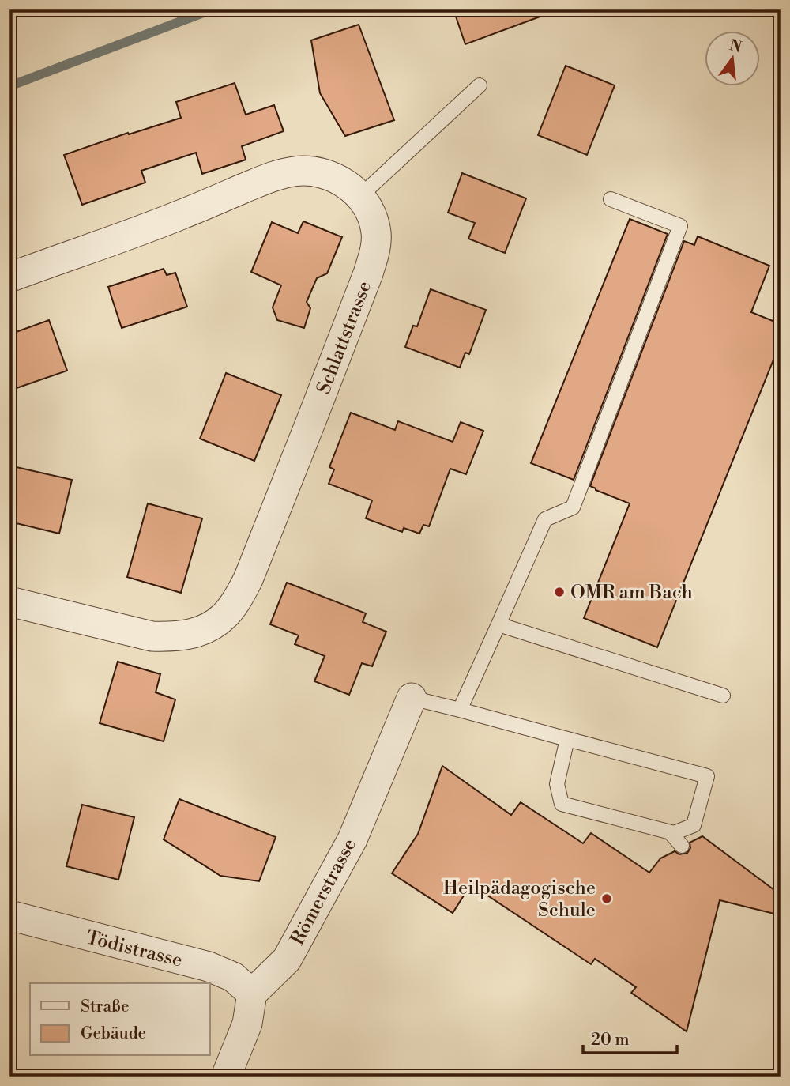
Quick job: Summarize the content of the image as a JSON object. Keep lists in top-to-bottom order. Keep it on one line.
{"streets":{"street":["Schlattstrasse","Römerstrasse","Tödistrasse"]},"crossings":[["Römerstrasse","Tödistrasse"]],"places":["OMR am Bach","Heilpädagogische Schule"],"legend":["Straße","Gebäude"],"scale_bar":"20 m","north":"top"}
